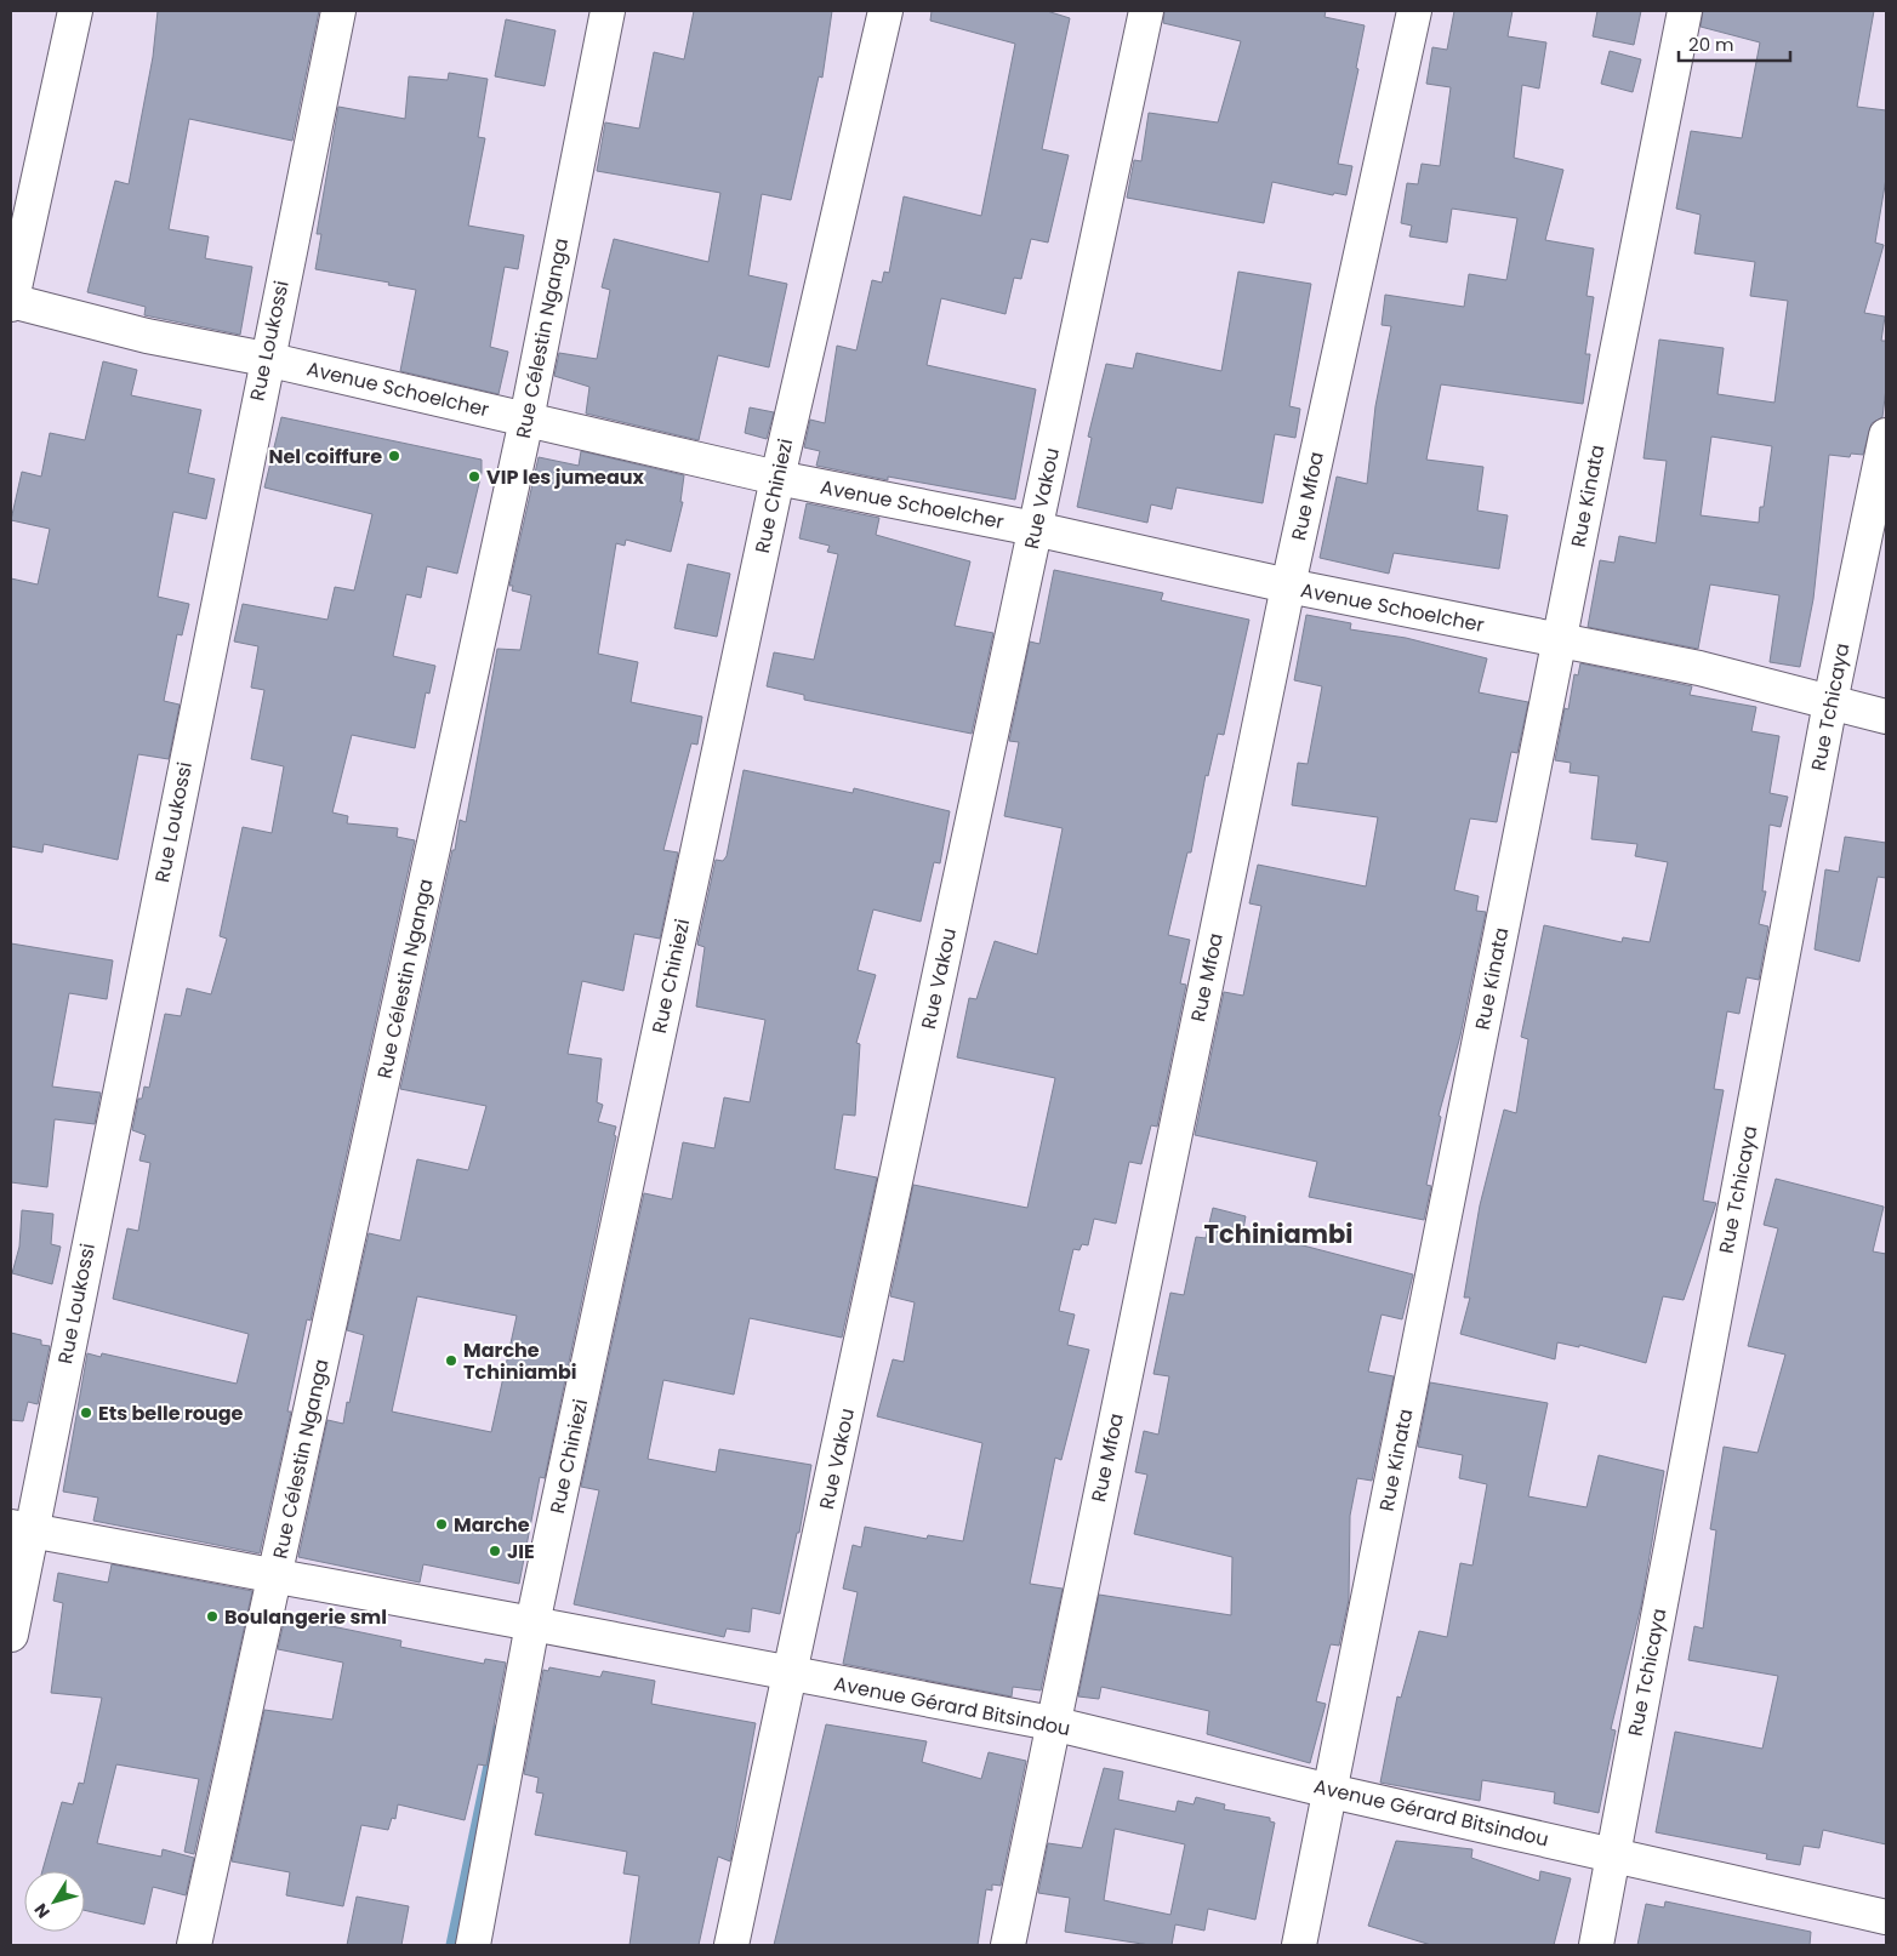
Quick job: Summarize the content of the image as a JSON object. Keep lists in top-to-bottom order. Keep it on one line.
{"streets":{"street":["Rue Célestin Nganga","Rue Loukossi","Avenue Schoelcher","Rue Chiniezi","Rue Mfoa","Rue Kinata","Rue Vakou","Rue Tchicaya","Avenue Gérard Bitsindou"]},"crossings":[["Rue Célestin Nganga","Avenue Schoelcher"],["Rue Célestin Nganga","Avenue Gérard Bitsindou"],["Rue Loukossi","Avenue Schoelcher"],["Rue Loukossi","Avenue Gérard Bitsindou"],["Avenue Schoelcher","Rue Chiniezi"],["Avenue Schoelcher","Rue Mfoa"],["Avenue Schoelcher","Rue Kinata"],["Avenue Schoelcher","Rue Vakou"],["Avenue Schoelcher","Rue Tchicaya"],["Rue Chiniezi","Avenue Gérard Bitsindou"],["Rue Mfoa","Avenue Gérard Bitsindou"],["Rue Kinata","Avenue Gérard Bitsindou"],["Rue Vakou","Avenue Gérard Bitsindou"],["Rue Tchicaya","Avenue Gérard Bitsindou"]],"districts":["Tchiniambi"],"places":["Nel coiffure","VIP les jumeaux","Marche Tchiniambi","Ets belle rouge","Marche","JIE","Boulangerie sml"],"scale_bar":"20 m","north":"bottom left"}
